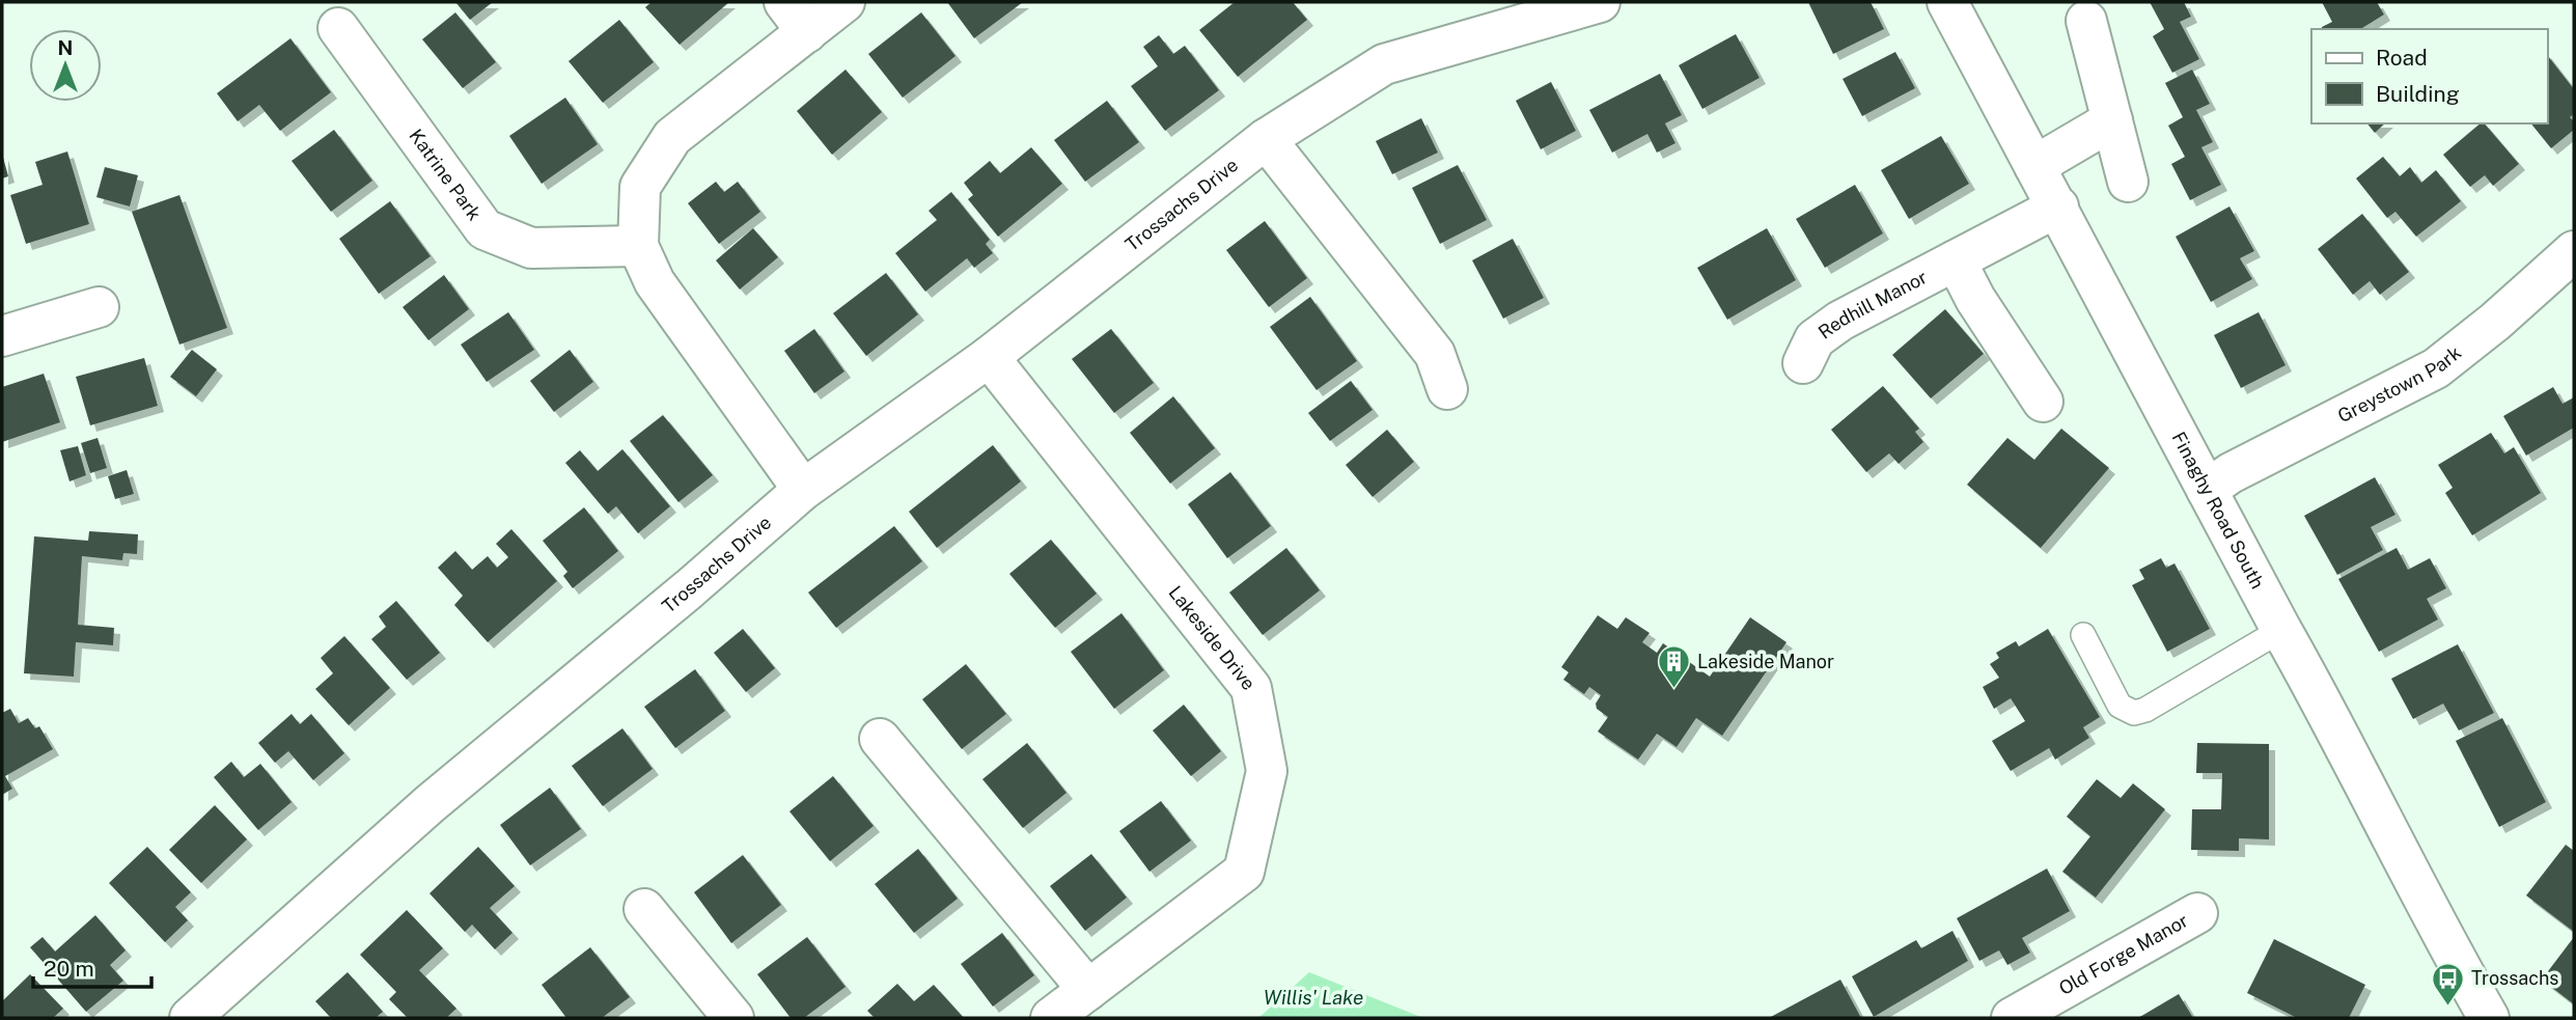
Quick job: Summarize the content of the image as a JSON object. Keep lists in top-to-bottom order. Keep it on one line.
{"streets":{"street":["Katrine Park","Trossachs Drive","Redhill Manor","Greystown Park","Finaghy Road South","Lakeside Drive","Old Forge Manor"]},"crossings":[["Trossachs Drive","Lakeside Drive"],["Redhill Manor","Finaghy Road South"],["Greystown Park","Finaghy Road South"]],"water":["Willis' Lake"],"places":{"building":["Lakeside Manor"],"bus stop":["Trossachs"]},"legend":["Road","Building"],"scale_bar":"20 m","north":"top"}
